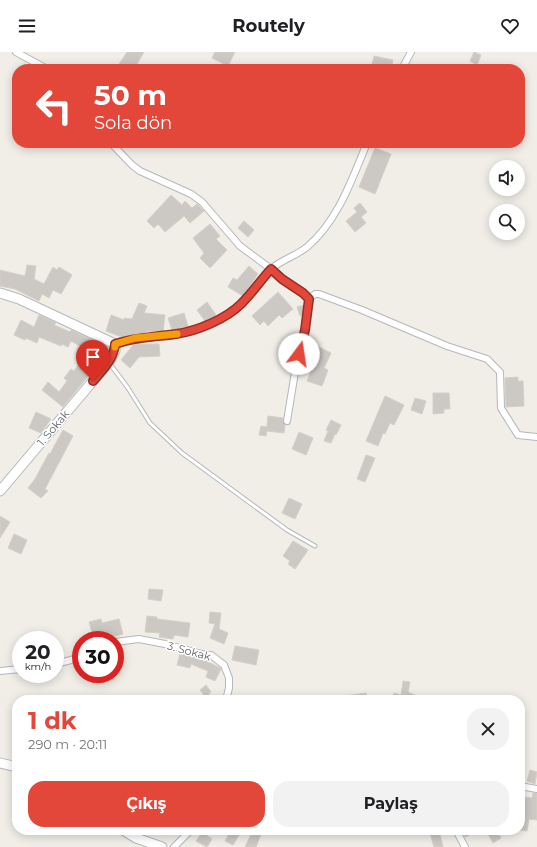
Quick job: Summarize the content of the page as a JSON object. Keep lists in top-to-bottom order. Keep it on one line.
{"streets":{"street":["1. Sokak","3. Sokak"]},"page":{"header":"Routely","turn":["50 m","Sola dön"],"speed":"20 km/h","limit":"30","heading":["1 dk","290 m · 20:11"],"buttons":["Çıkış","Paylaş"]}}
